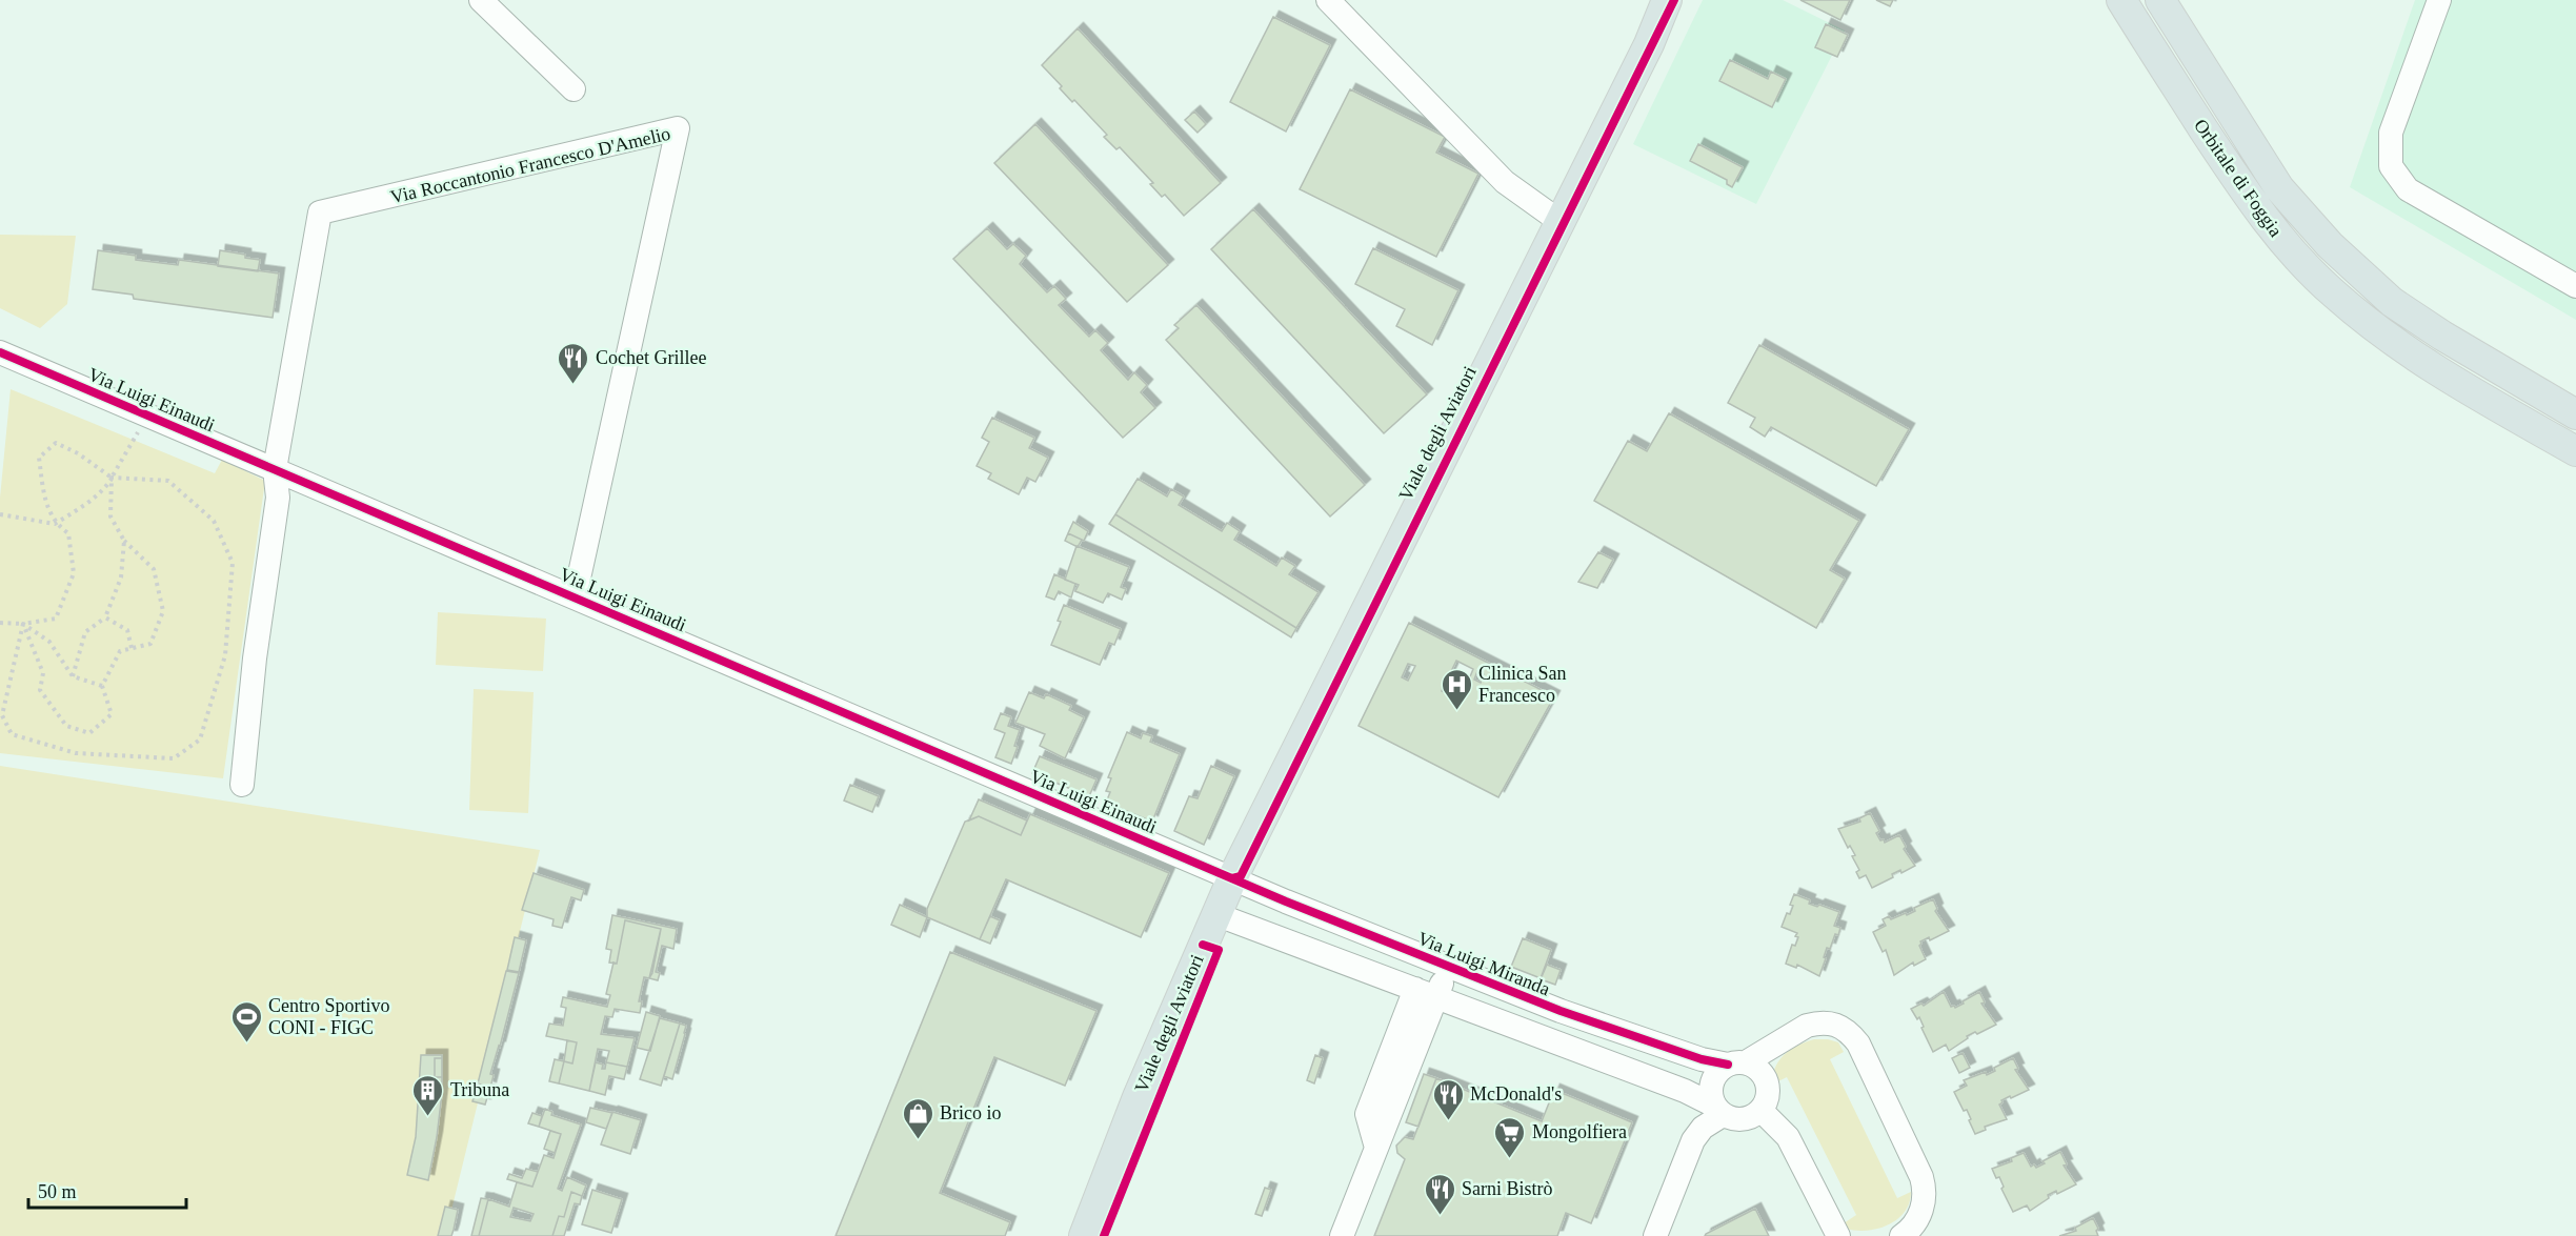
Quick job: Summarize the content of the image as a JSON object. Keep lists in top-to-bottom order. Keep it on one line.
{"streets":{"main road":["Orbitale di Foggia","Viale degli Aviatori"],"street":["Via Roccantonio Francesco D'Amelio","Via Luigi Einaudi","Via Luigi Miranda"]},"crossings":[["Via Roccantonio Francesco D'Amelio","Via Luigi Einaudi"],["Via Luigi Einaudi","Viale degli Aviatori"],["Via Luigi Einaudi","Via Luigi Miranda"],["Viale degli Aviatori","Via Luigi Miranda"]],"places":{"restaurant":["Cochet Grillee","McDonald's","Sarni Bistrò"],"hospital":["Clinica San Francesco"],"sports":["Centro Sportivo CONI - FIGC"],"building":["Tribuna"],"shop":["Brico io"],"supermarket":["Mongolfiera"]},"scale_bar":"50 m"}
